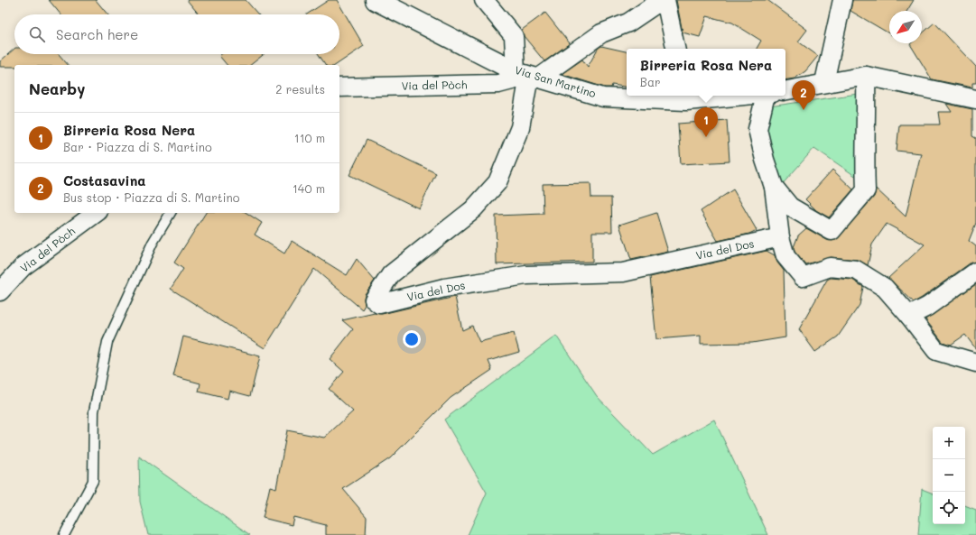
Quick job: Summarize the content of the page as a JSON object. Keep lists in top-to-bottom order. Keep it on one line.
{"streets":{"street":["Via San Martino","Via del Pòch","Via del Dos"]},"crossings":[["Via San Martino","Via del Pòch"],["Via San Martino","Via del Dos"],["Via del Pòch","Via del Dos"]],"north":"bottom left","page":{"search":"Search here","popup":["Birreria Rosa Nera","Bar"],"heading":["Nearby","2 results"],"pins":["2","1"],"list":[{"mark":"1","name":"Birreria Rosa Nera","note":"Bar · Piazza di S. Martino","value":"110 m"},{"mark":"2","name":"Costasavina","note":"Bus stop · Piazza di S. Martino","value":"140 m"}],"map_buttons":["+","−"]}}
